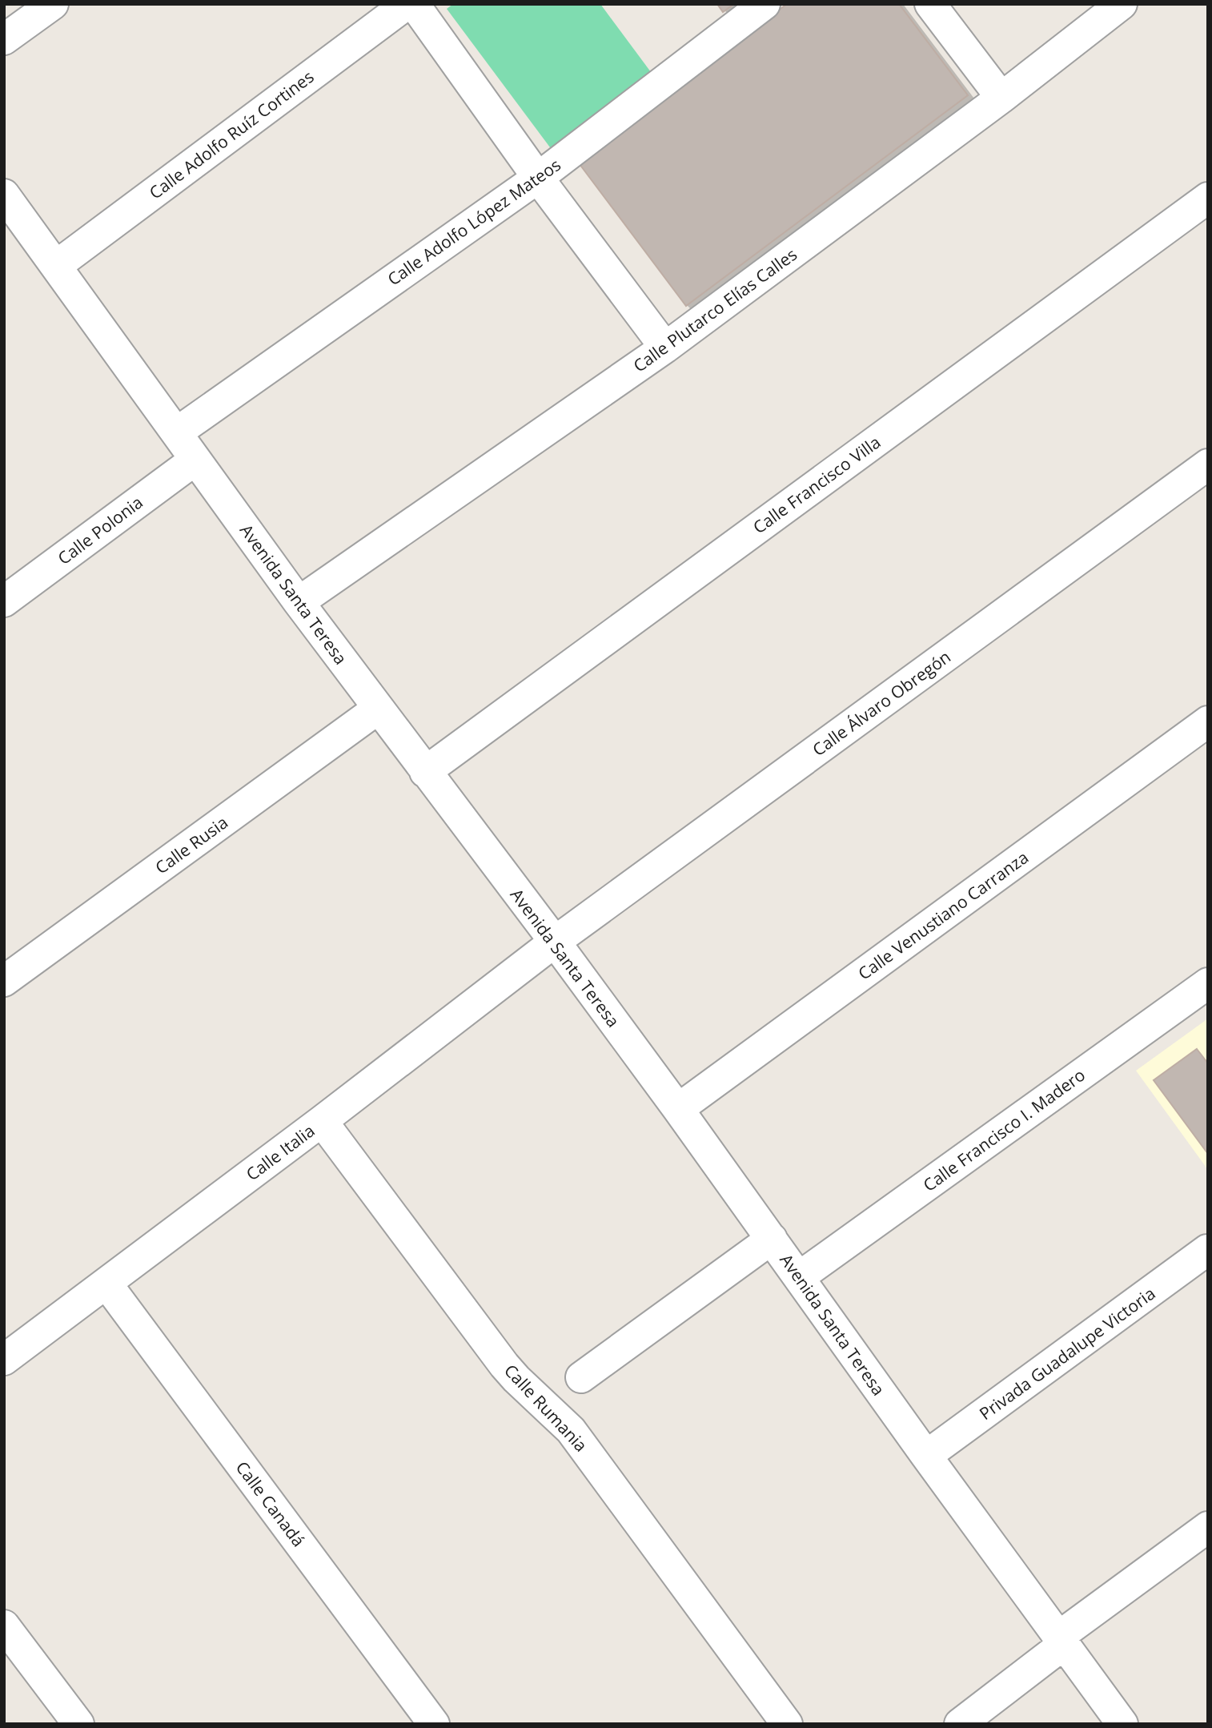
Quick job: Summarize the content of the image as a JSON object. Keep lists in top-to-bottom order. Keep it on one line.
{"streets":{"street":["Calle Adolfo Ruíz Cortines","Calle Adolfo López Mateos","Calle Plutarco Elías Calles","Calle Francisco Villa","Calle Polonia","Avenida Santa Teresa","Calle Álvaro Obregón","Calle Rusia","Calle Venustiano Carranza","Calle Francisco I. Madero","Calle Italia","Privada Guadalupe Victoria","Calle Rumania","Calle Canadá"]},"crossings":[["Calle Adolfo Ruíz Cortines","Avenida Santa Teresa"],["Calle Adolfo López Mateos","Avenida Santa Teresa"],["Calle Plutarco Elías Calles","Avenida Santa Teresa"],["Calle Francisco Villa","Avenida Santa Teresa"],["Calle Polonia","Avenida Santa Teresa"],["Avenida Santa Teresa","Calle Álvaro Obregón"],["Avenida Santa Teresa","Calle Rusia"],["Avenida Santa Teresa","Calle Venustiano Carranza"],["Avenida Santa Teresa","Calle Francisco I. Madero"],["Avenida Santa Teresa","Calle Italia"],["Avenida Santa Teresa","Privada Guadalupe Victoria"],["Calle Álvaro Obregón","Calle Italia"],["Calle Italia","Calle Rumania"],["Calle Italia","Calle Canadá"]]}
